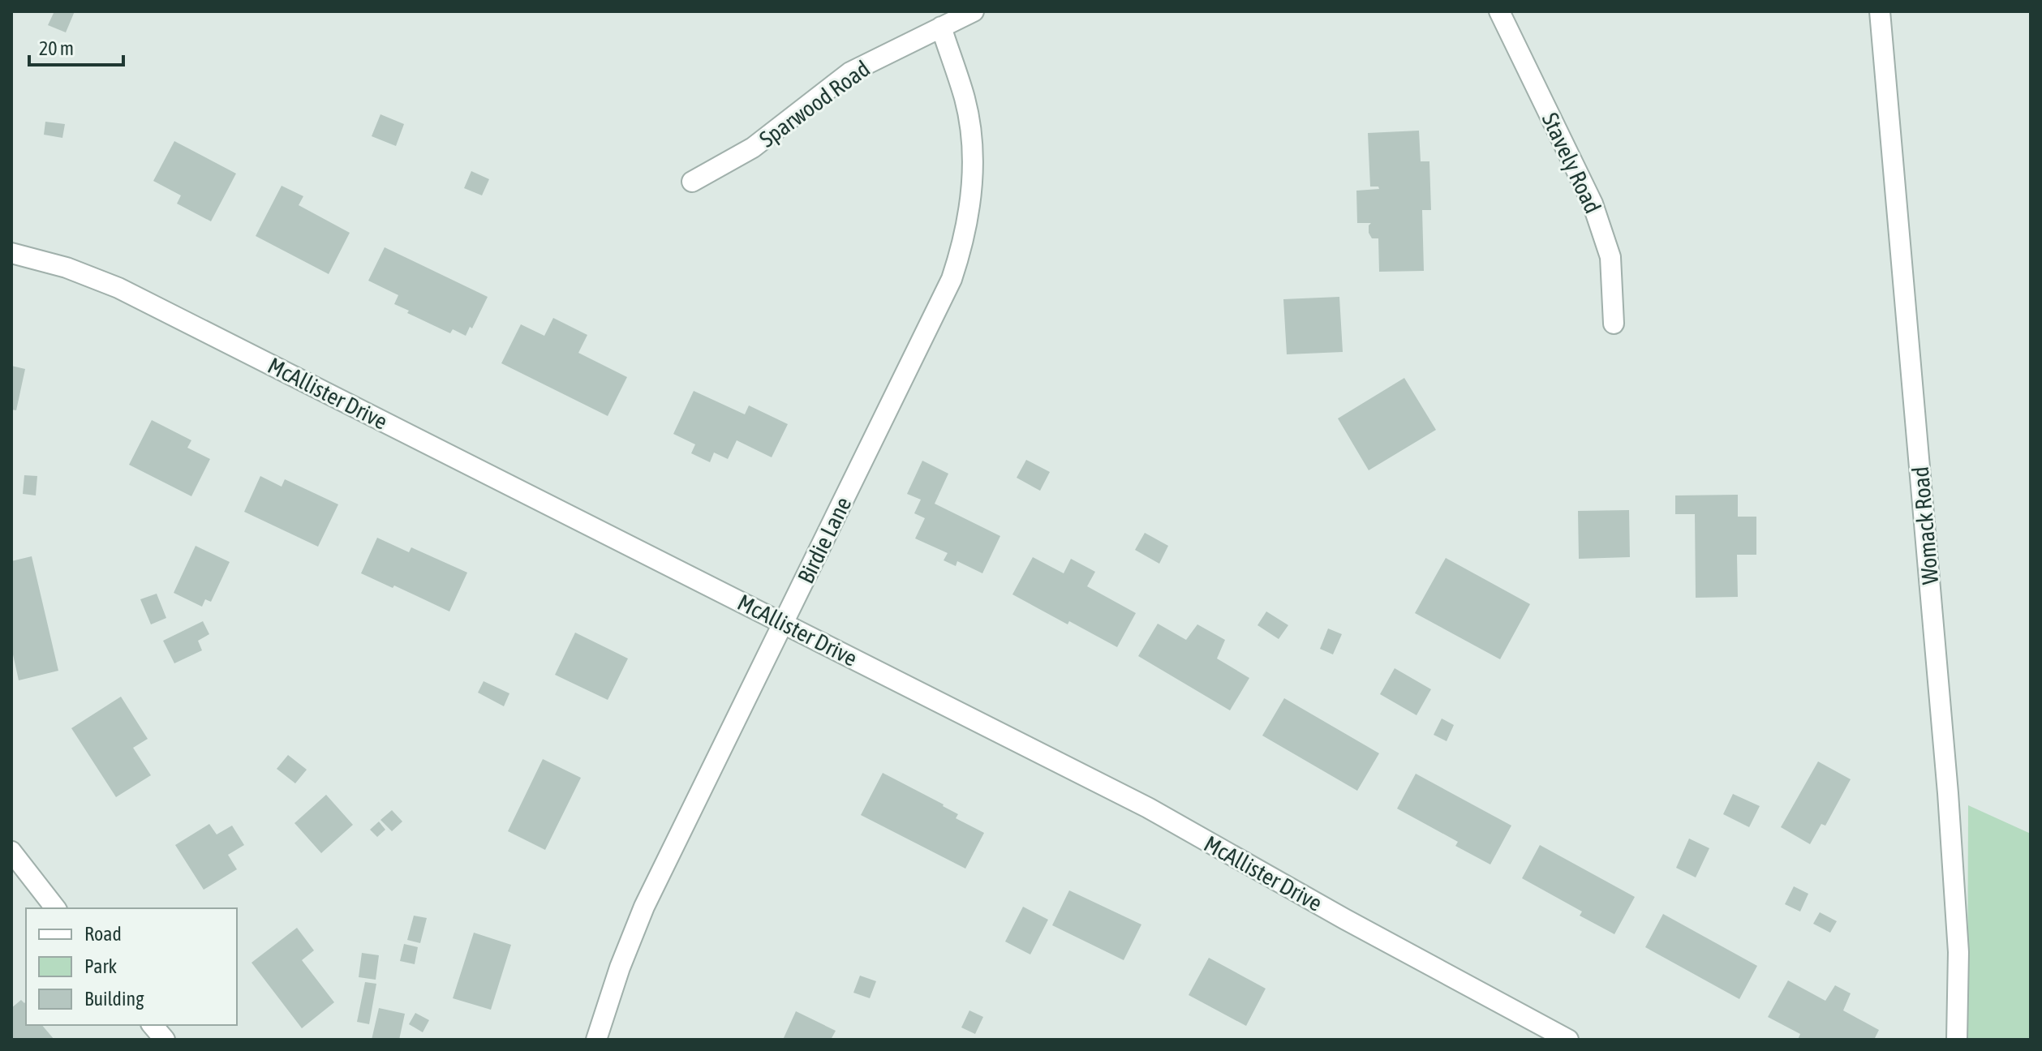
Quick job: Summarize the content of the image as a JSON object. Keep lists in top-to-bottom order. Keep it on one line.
{"streets":{"street":["Sparwood Road","Stavely Road","McAllister Drive","Womack Road","Birdie Lane"]},"crossings":[["Sparwood Road","Birdie Lane"],["McAllister Drive","Birdie Lane"]],"legend":["Road","Park","Building"],"scale_bar":"20 m"}
